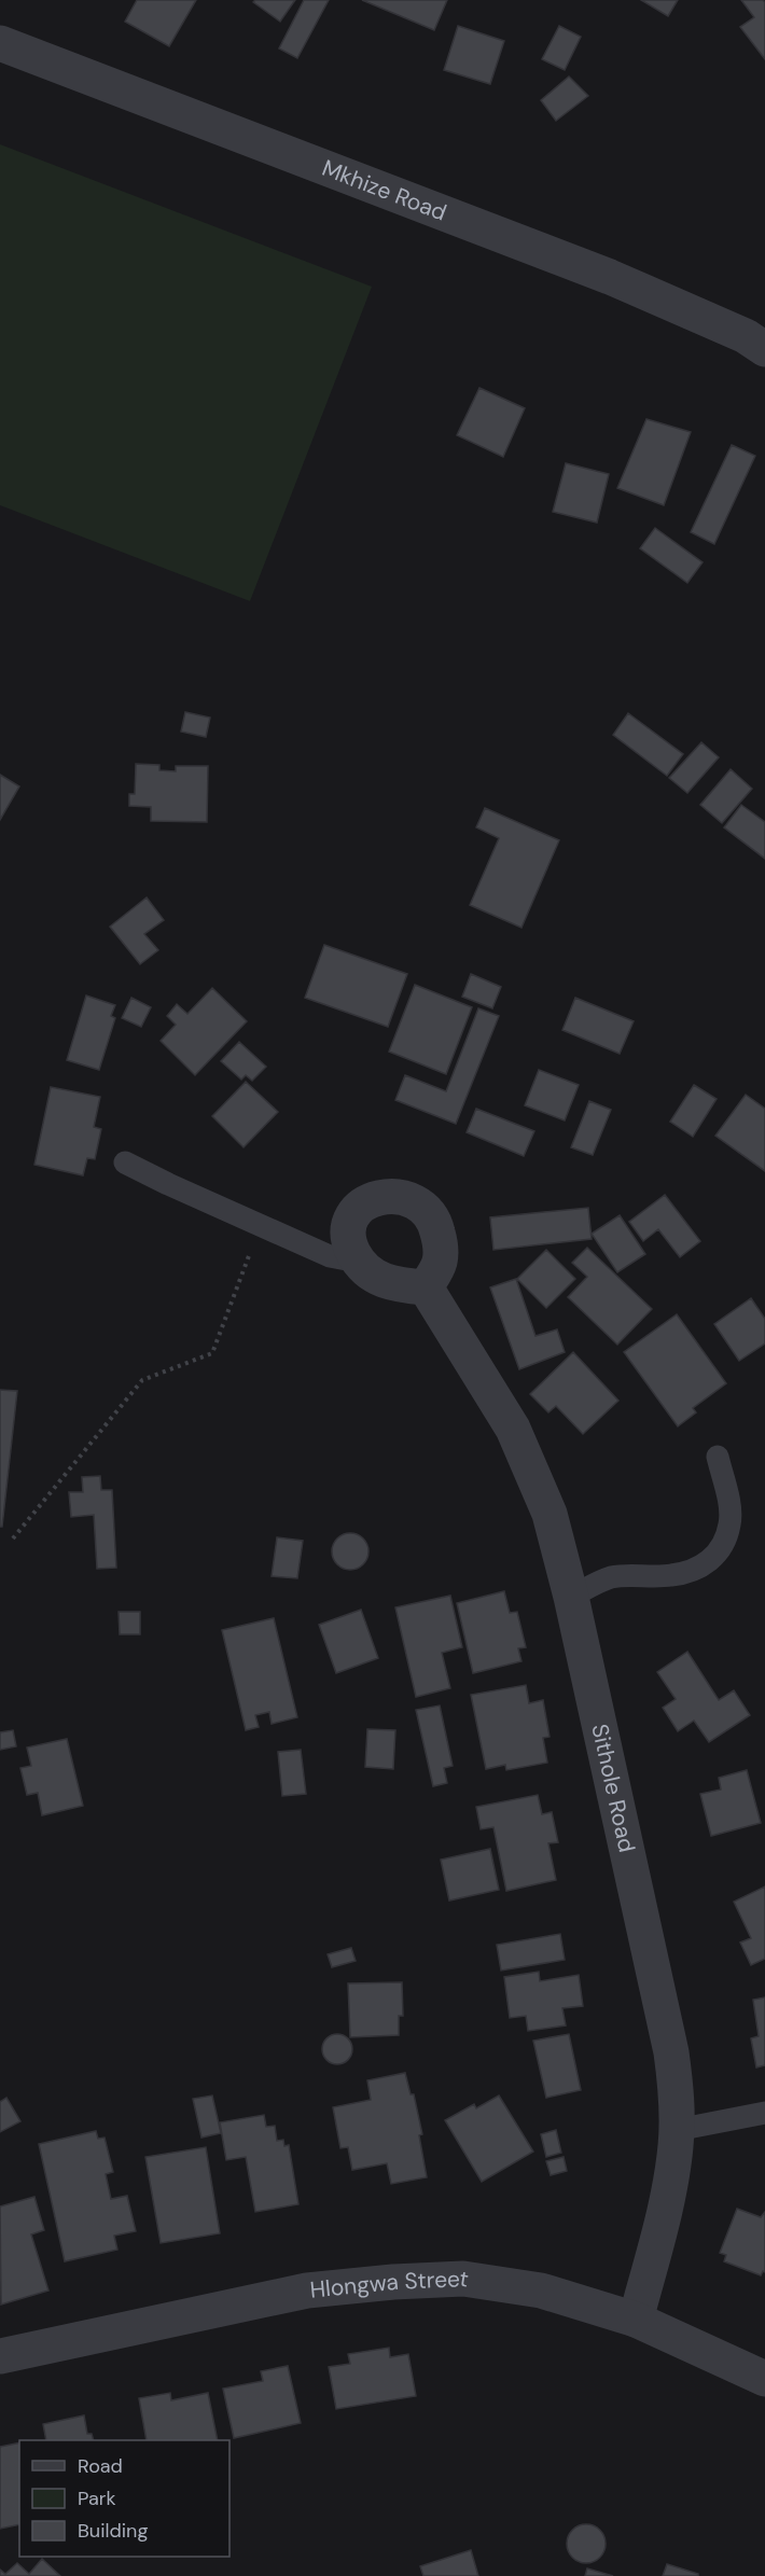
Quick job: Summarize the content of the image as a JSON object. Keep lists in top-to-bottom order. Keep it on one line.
{"streets":{"street":["Mkhize Road","Sithole Road","Hlongwa Street"]},"crossings":[["Sithole Road","Hlongwa Street"]],"legend":["Road","Park","Building"]}
